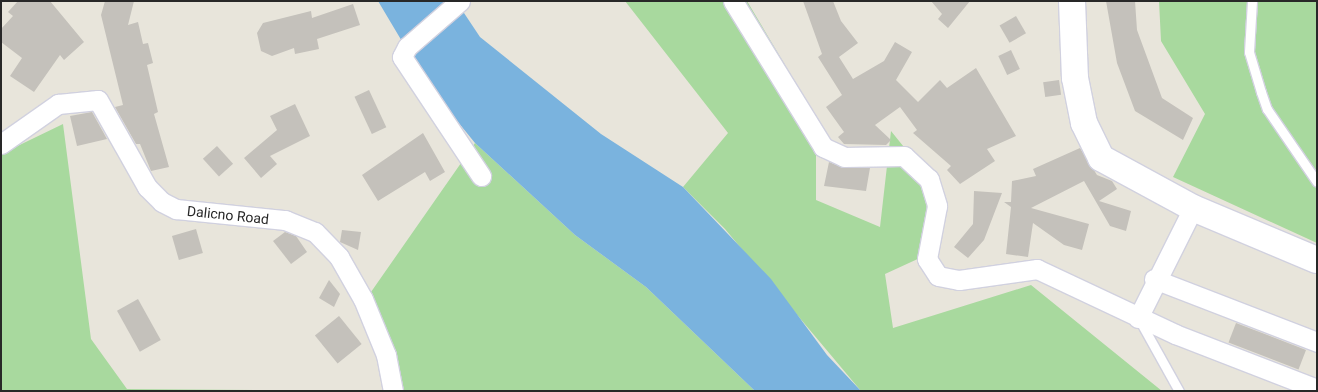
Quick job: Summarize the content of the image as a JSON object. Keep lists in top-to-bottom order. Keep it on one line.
{"streets":{"street":["Dalicno Road"]}}
